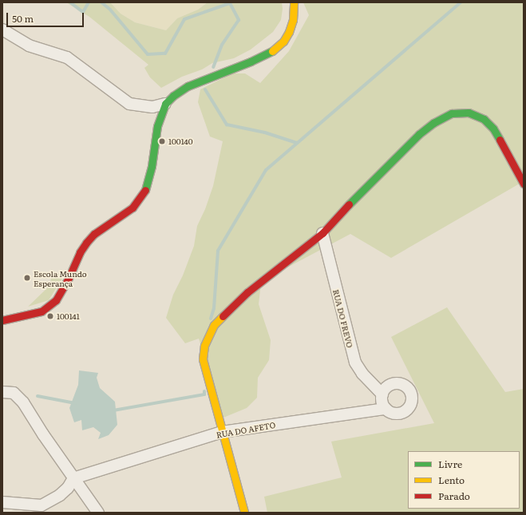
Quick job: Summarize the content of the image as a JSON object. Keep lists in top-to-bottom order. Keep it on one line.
{"streets":{"street":["RUA DO FREVO","RUA DO AFETO"]},"crossings":[["RUA DO FREVO","RUA DO AFETO"]],"places":["100140","Escola Mundo Esperança","100141"],"legend":["Livre","Lento","Parado"],"scale_bar":"50 m"}
